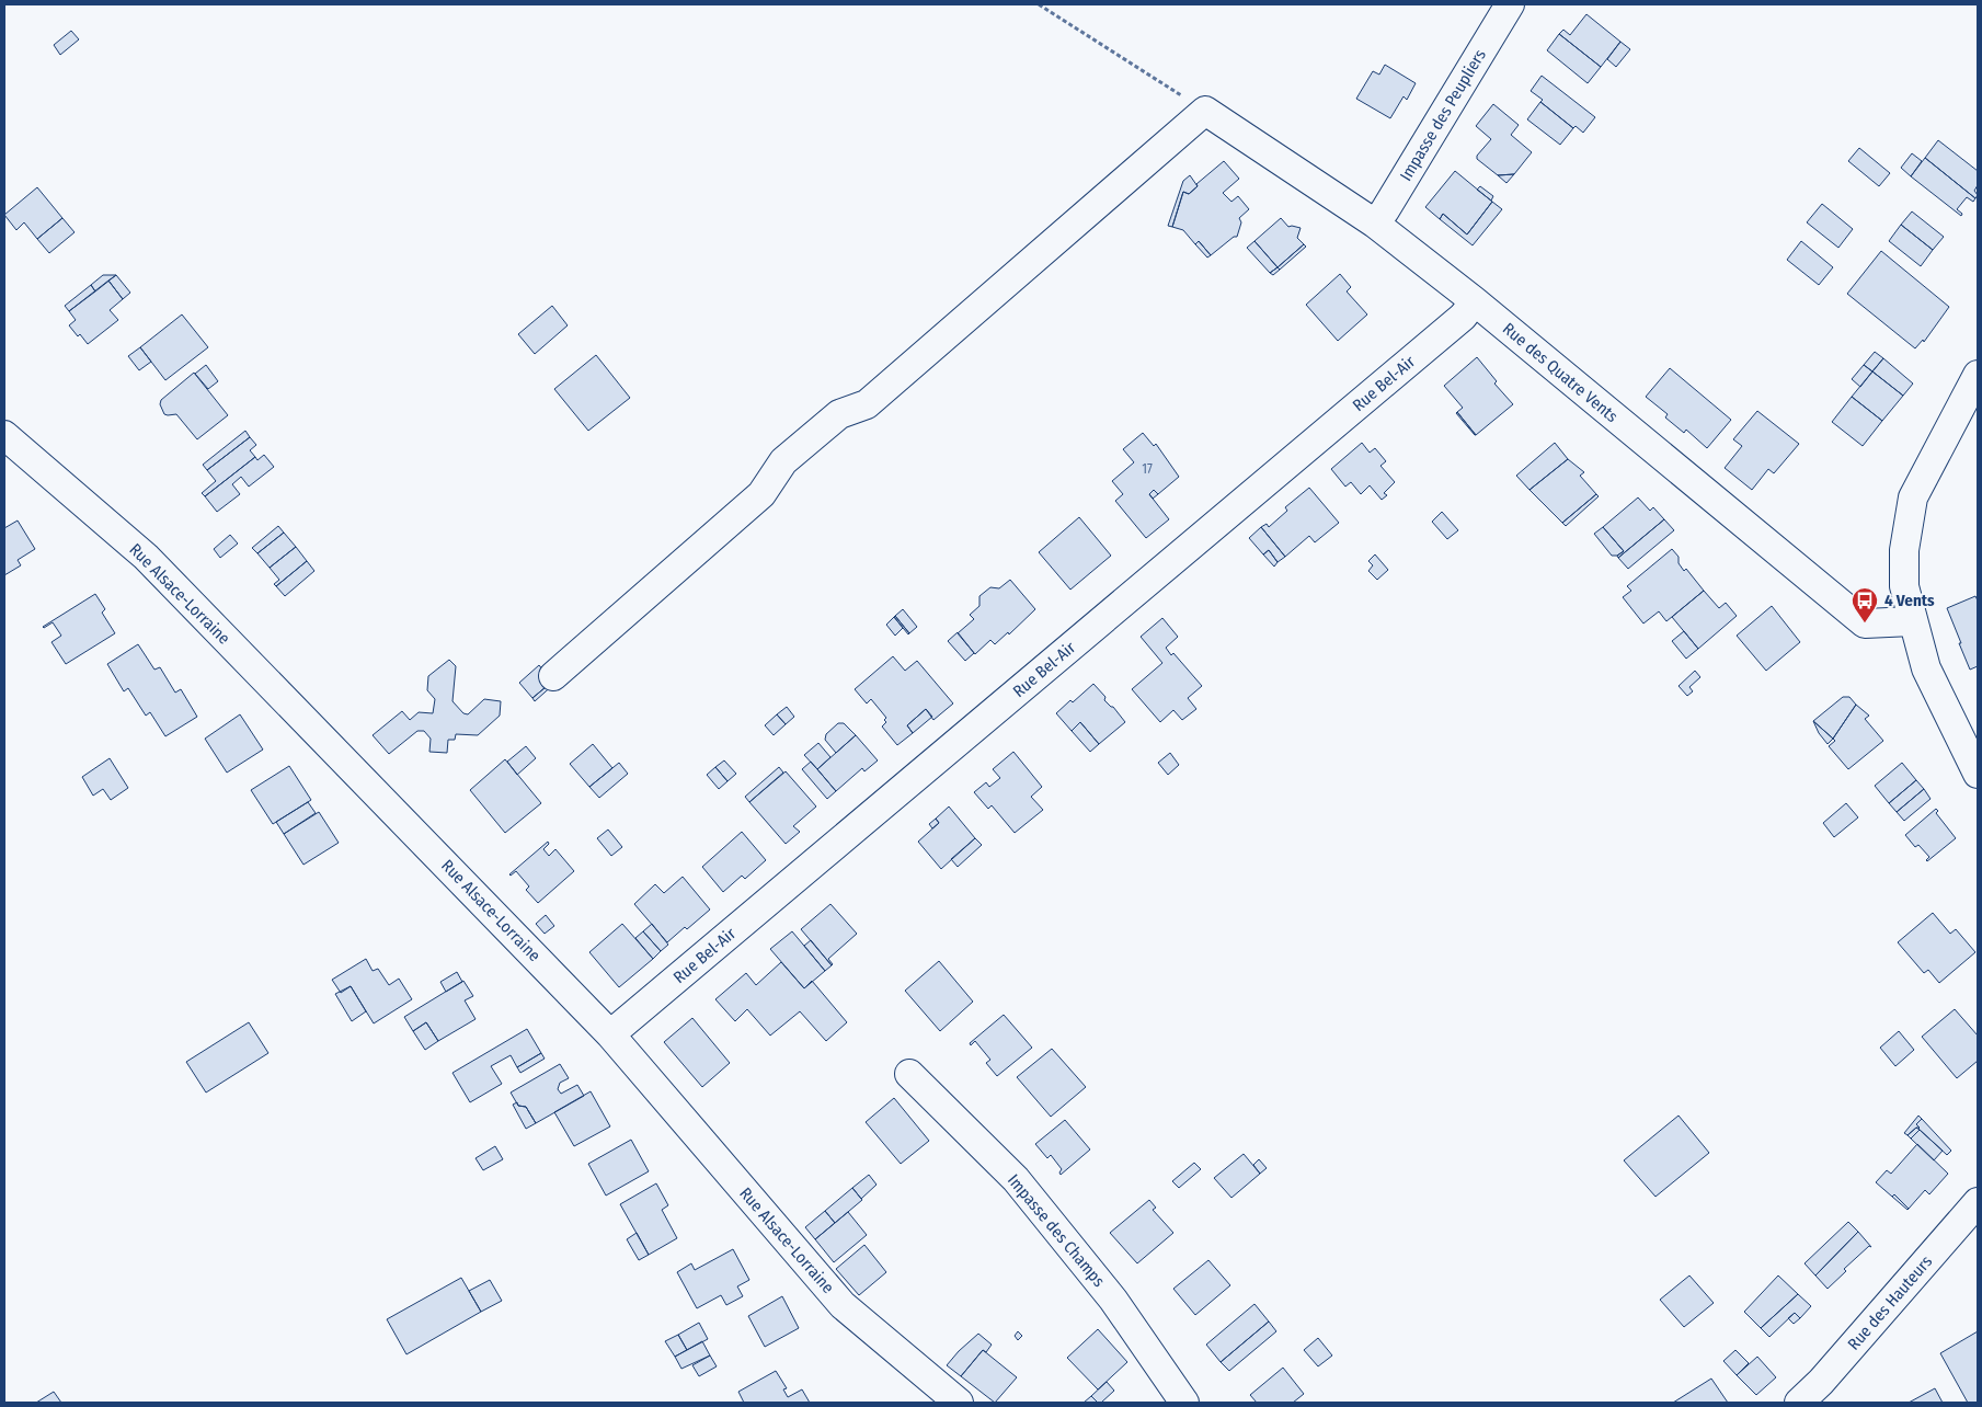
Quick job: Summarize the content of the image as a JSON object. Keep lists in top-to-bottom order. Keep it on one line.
{"streets":{"street":["Impasse des Peupliers","Rue des Quatre Vents","Rue Bel-Air","Rue Alsace-Lorraine","Impasse des Champs","Rue des Hauteurs"]},"crossings":[["Impasse des Peupliers","Rue des Quatre Vents"],["Rue des Quatre Vents","Rue Bel-Air"],["Rue Bel-Air","Rue Alsace-Lorraine"]],"places":{"bus stop":["4 Vents"]},"house_numbers":["17"]}
